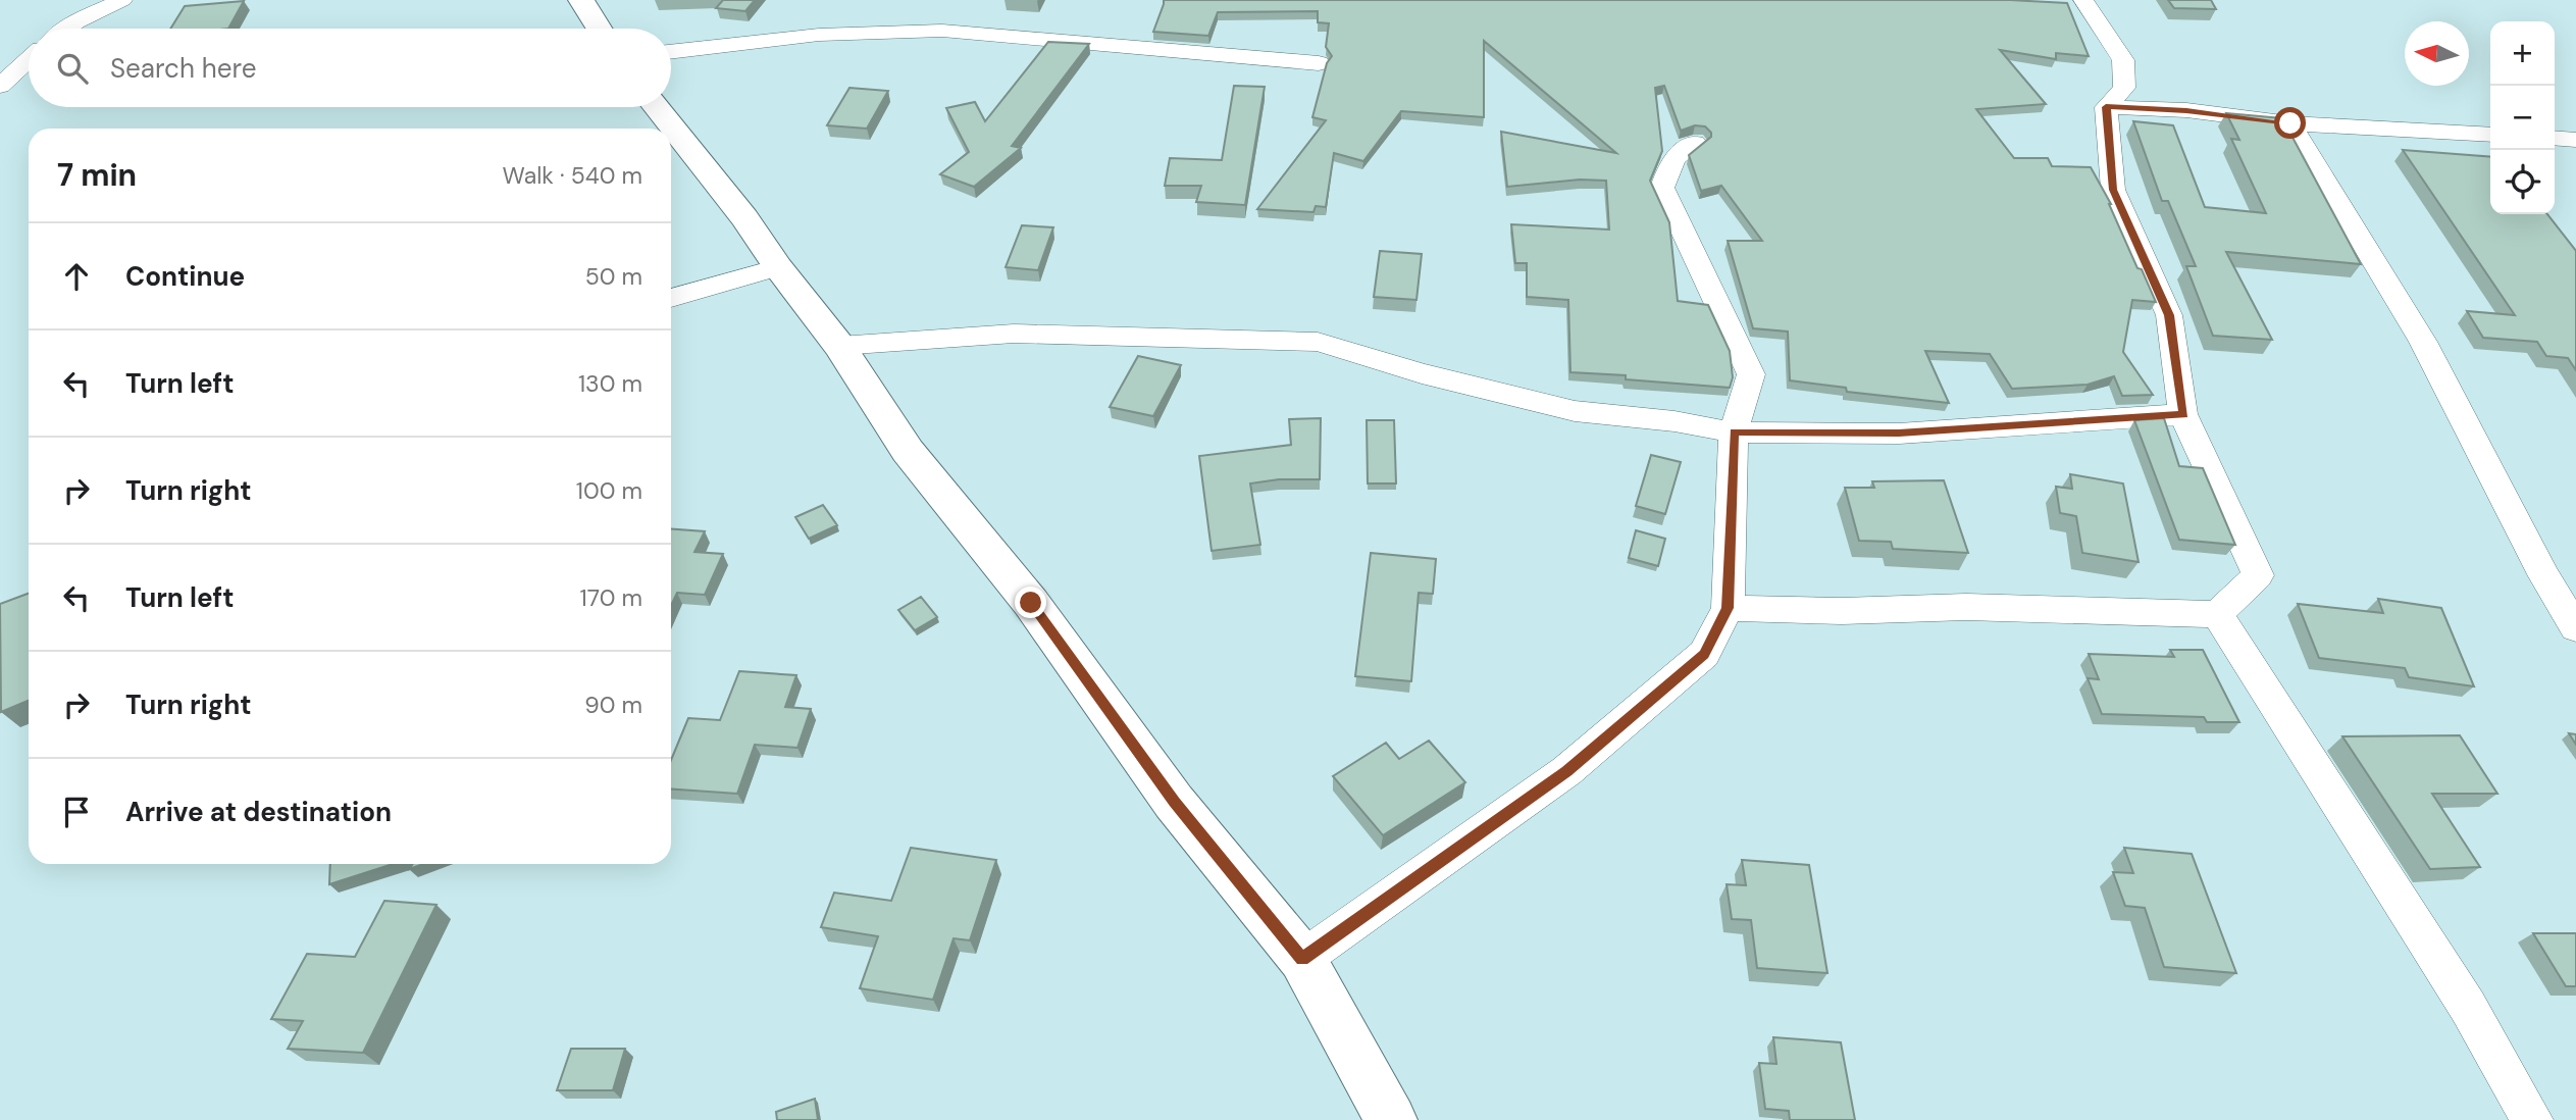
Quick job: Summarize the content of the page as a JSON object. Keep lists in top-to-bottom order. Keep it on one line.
{"north":"left","page":{"map_buttons":["+","−"],"search":"Search here","heading":["7 min","Walk · 540 m"],"list":[["Continue","50 m"],["Turn left","130 m"],["Turn right","100 m"],["Turn left","170 m"],["Turn right","90 m"],"Arrive at destination"]}}
